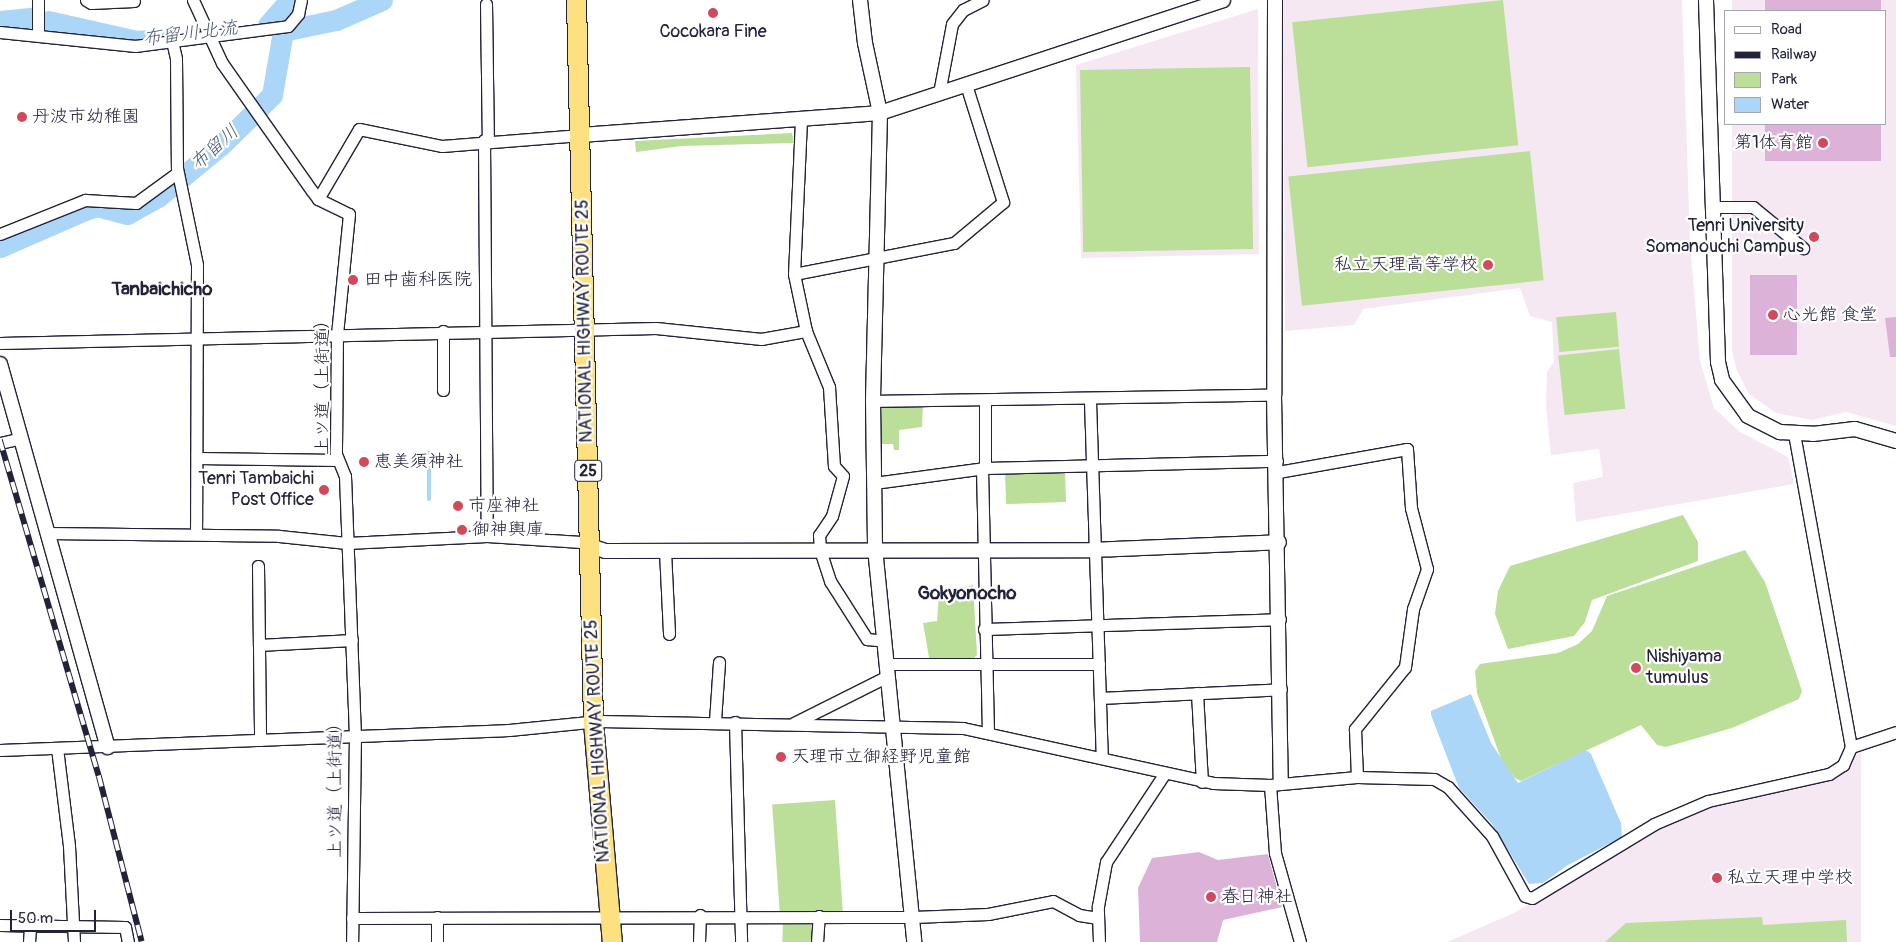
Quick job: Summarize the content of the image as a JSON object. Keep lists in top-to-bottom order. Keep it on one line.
{"streets":{"highway":["NATIONAL HIGHWAY ROUTE 25","25"],"street":["上ツ道（上街道）"]},"districts":["Tanbaichicho","Gokyonocho"],"water":["布留川北流","布留川"],"places":["Cocokara Fine","丹波市幼稚園","第1体育館","Tenri University Somanouchi Campus","私立天理高等学校","田中歯科医院","心光館 食堂","恵美須神社","Tenri Tambaichi Post Office","市座神社","御神輿庫","Nishiyama tumulus","天理市立御経野児童館","私立天理中学校","春日神社"],"legend":["Road","Railway","Park","Water"],"scale_bar":"50 m"}
